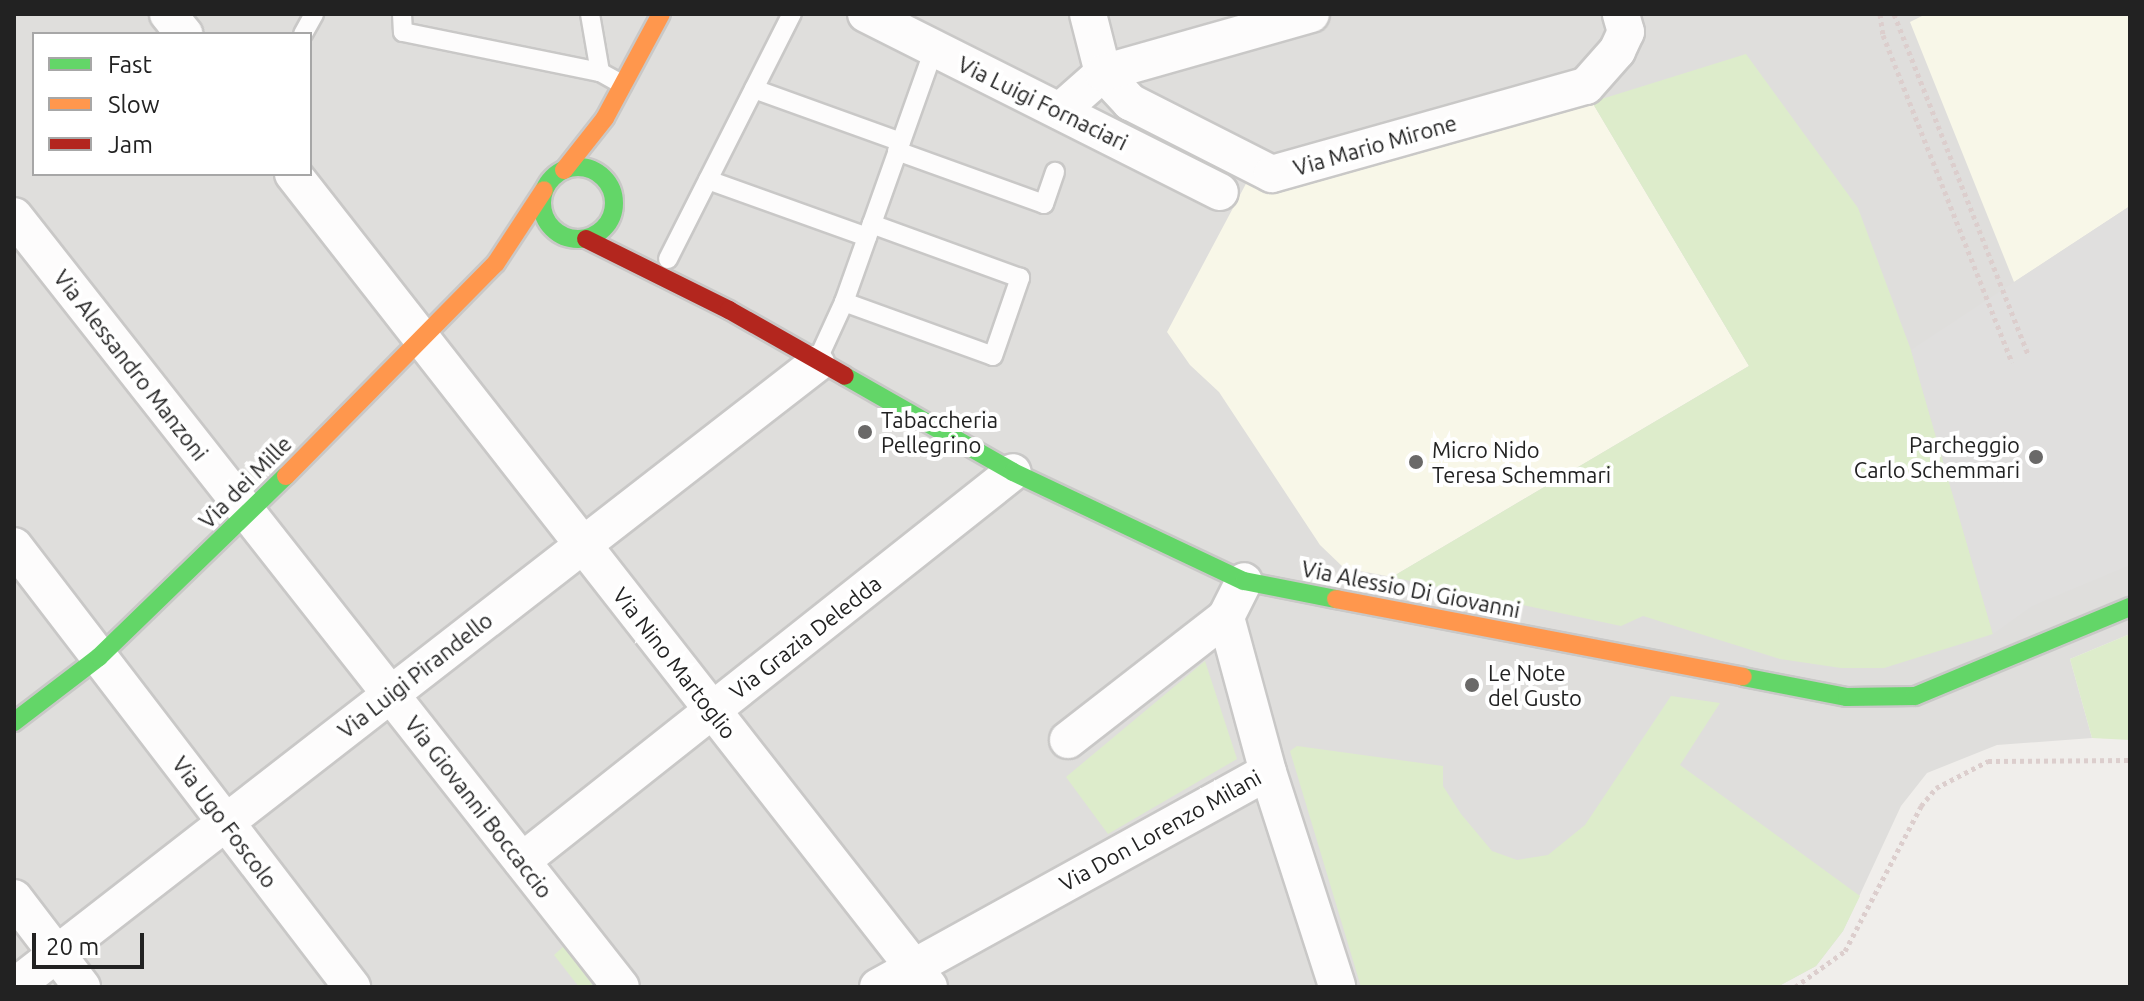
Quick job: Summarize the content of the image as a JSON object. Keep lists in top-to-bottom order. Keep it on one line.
{"streets":{"street":["Via Luigi Fornaciari","Via Mario Mirone","Via Alessandro Manzoni","Via dei Mille","Via Alessio Di Giovanni","Via Grazia Deledda","Via Nino Martoglio","Via Luigi Pirandello","Via Giovanni Boccaccio","Via Ugo Foscolo","Via Don Lorenzo Milani"]},"crossings":[["Via Alessandro Manzoni","Via dei Mille"],["Via Alessandro Manzoni","Via Giovanni Boccaccio"],["Via dei Mille","Via Nino Martoglio"],["Via dei Mille","Via Giovanni Boccaccio"],["Via dei Mille","Via Ugo Foscolo"],["Via Alessio Di Giovanni","Via Grazia Deledda"],["Via Alessio Di Giovanni","Via Luigi Pirandello"],["Via Grazia Deledda","Via Nino Martoglio"],["Via Grazia Deledda","Via Giovanni Boccaccio"],["Via Nino Martoglio","Via Luigi Pirandello"],["Via Nino Martoglio","Via Don Lorenzo Milani"],["Via Luigi Pirandello","Via Giovanni Boccaccio"],["Via Luigi Pirandello","Via Ugo Foscolo"]],"places":["Tabaccheria Pellegrino","Parcheggio Carlo Schemmari","Micro Nido Teresa Schemmari","Le Note del Gusto"],"legend":["Fast","Slow","Jam"],"scale_bar":"20 m"}
